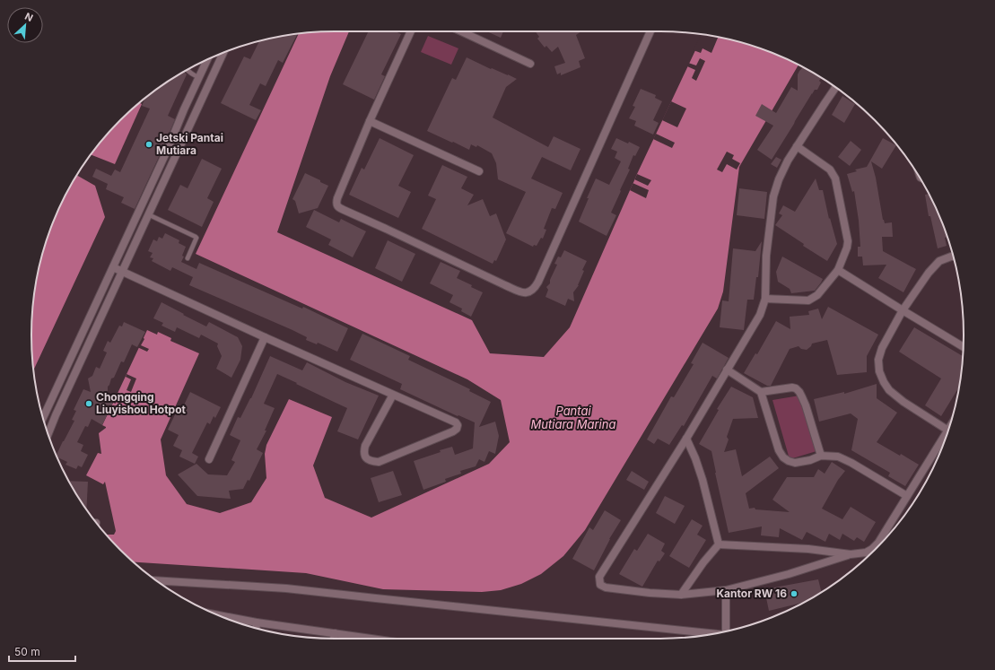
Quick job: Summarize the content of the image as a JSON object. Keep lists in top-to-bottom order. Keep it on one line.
{"water":["Pantai Mutiara Marina"],"places":["Jetski Pantai Mutiara","Chongqing Liuyishou Hotpot","Kantor RW 16"],"scale_bar":"50 m","north":"top right"}
